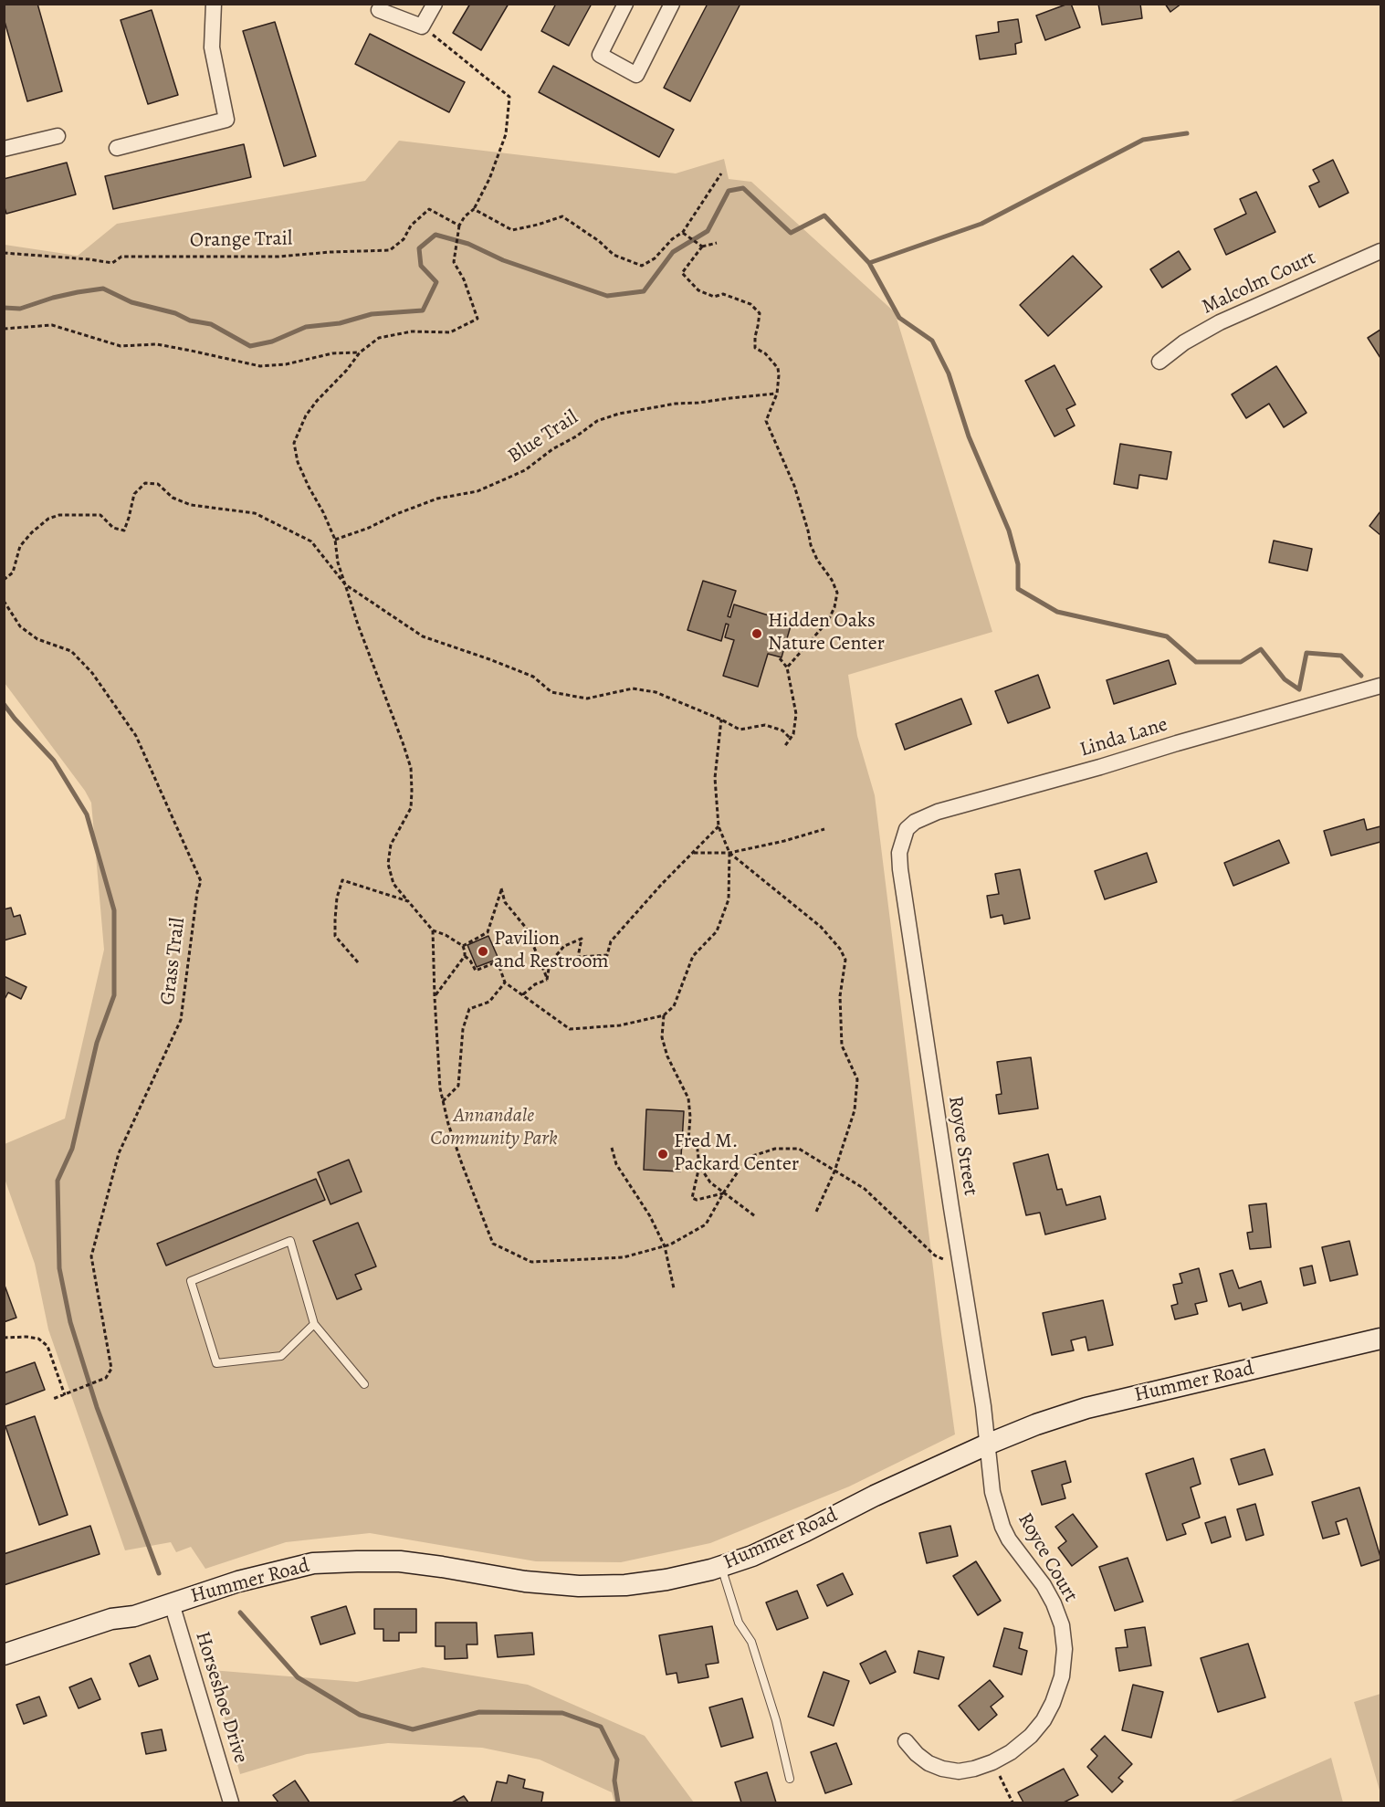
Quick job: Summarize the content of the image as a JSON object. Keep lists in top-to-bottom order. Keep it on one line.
{"streets":{"main road":["Hummer Road"],"street":["Malcolm Court","Linda Lane","Royce Street","Royce Court","Horseshoe Drive"],"path":["Orange Trail","Blue Trail","Grass Trail"]},"crossings":[["Linda Lane","Royce Street"],["Royce Street","Hummer Road"],["Royce Street","Royce Court"],["Hummer Road","Royce Court"],["Hummer Road","Horseshoe Drive"]],"parks":["Annandale Community Park"],"places":["Hidden Oaks Nature Center","Pavilion and Restroom","Fred M. Packard Center"]}
